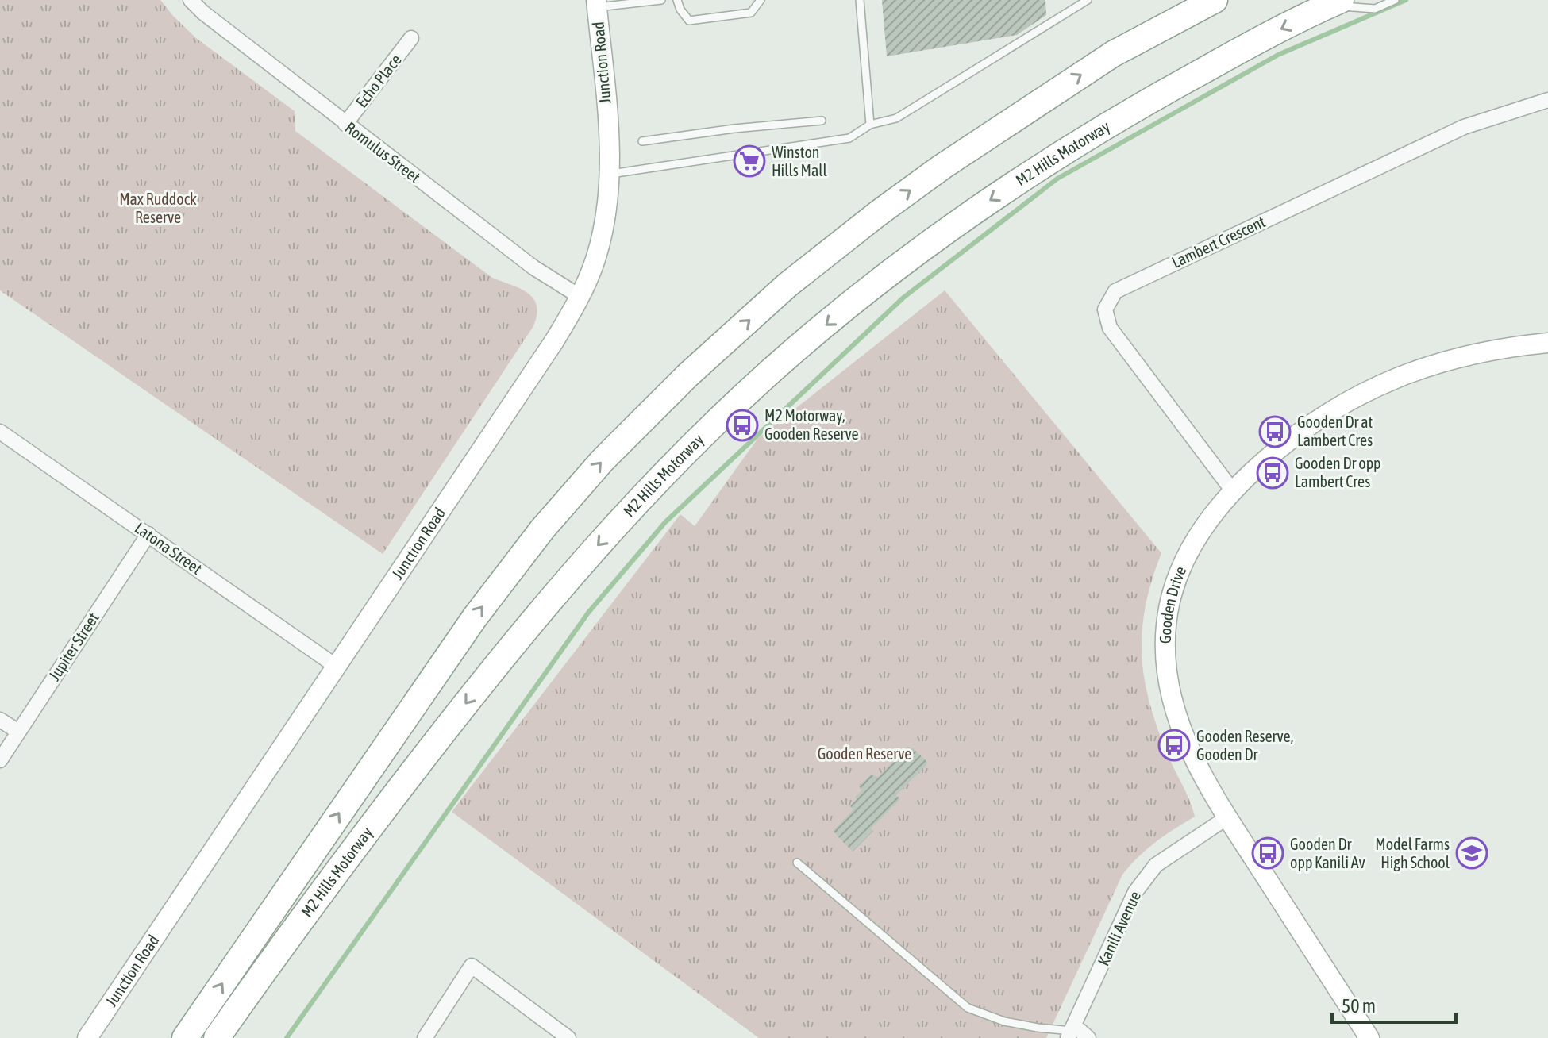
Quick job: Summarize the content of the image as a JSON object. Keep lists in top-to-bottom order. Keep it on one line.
{"streets":{"highway":["M2 Hills Motorway"],"street":["Junction Road","Echo Place","Romulus Street","Lambert Crescent","Latona Street","Gooden Drive","Jupiter Street","Kanili Avenue"]},"crossings":[["Junction Road","Romulus Street"],["Junction Road","Latona Street"],["Echo Place","Romulus Street"],["Lambert Crescent","Gooden Drive"],["Latona Street","Jupiter Street"],["Gooden Drive","Kanili Avenue"]],"parks":["Max Ruddock Reserve","Gooden Reserve"],"places":{"supermarket":["Winston Hills Mall"],"bus stop":["M2 Motorway, Gooden Reserve","Gooden Dr at Lambert Cres","Gooden Dr opp Lambert Cres","Gooden Reserve, Gooden Dr","Gooden Dr opp Kanili Av"],"school or university":["Model Farms High School"]},"scale_bar":"50 m"}
